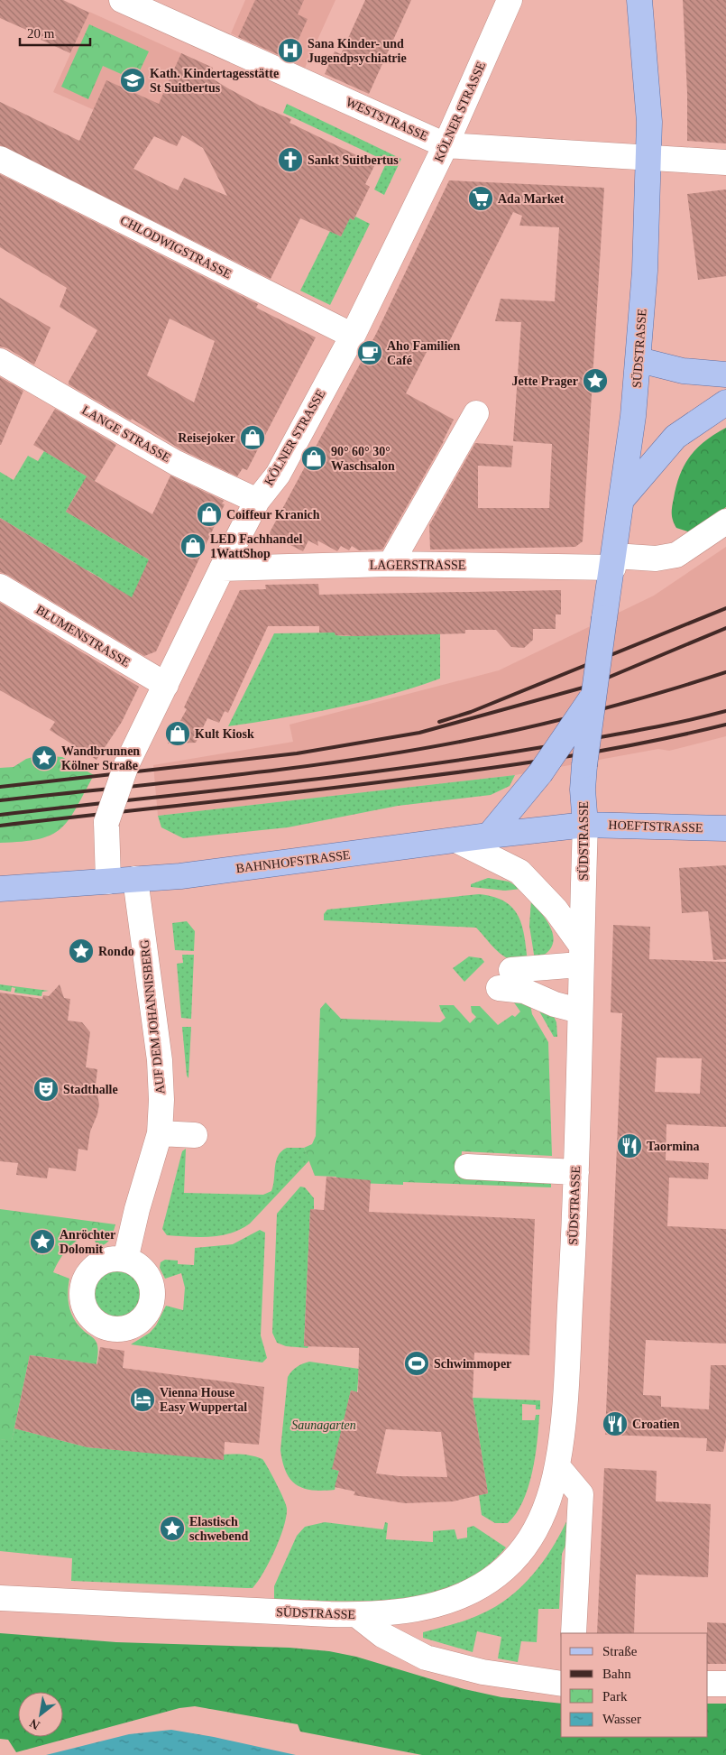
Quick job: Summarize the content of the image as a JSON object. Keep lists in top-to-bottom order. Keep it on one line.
{"streets":{"main road":["SÜDSTRASSE","HOEFTSTRASSE","BAHNHOFSTRASSE"],"street":["KÖLNER STRASSE","WESTSTRASSE","CHLODWIGSTRASSE","LANGE STRASSE","LAGERSTRASSE","BLUMENSTRASSE","AUF DEM JOHANNISBERG"]},"crossings":[["KÖLNER STRASSE","WESTSTRASSE"],["KÖLNER STRASSE","CHLODWIGSTRASSE"],["KÖLNER STRASSE","LANGE STRASSE"],["KÖLNER STRASSE","LAGERSTRASSE"],["KÖLNER STRASSE","BLUMENSTRASSE"],["KÖLNER STRASSE","BAHNHOFSTRASSE"],["WESTSTRASSE","SÜDSTRASSE"],["SÜDSTRASSE","LAGERSTRASSE"],["SÜDSTRASSE","HOEFTSTRASSE"],["SÜDSTRASSE","BAHNHOFSTRASSE"],["HOEFTSTRASSE","BAHNHOFSTRASSE"],["BAHNHOFSTRASSE","AUF DEM JOHANNISBERG"]],"parks":["Saunagarten"],"places":{"hospital":["Sana Kinder- und Jugendpsychiatrie"],"school or university":["Kath. Kindertagesstätte St Suitbertus"],"church":["Sankt Suitbertus"],"supermarket":["Ada Market"],"cafe":["Aho Familien Café"],"place":["Jette Prager","Wandbrunnen Kölner Straße","Rondo","Anröchter Dolomit","Elastisch schwebend"],"shop":["Reisejoker","90° 60° 30° Waschsalon","Coiffeur Kranich","LED Fachhandel 1WattShop","Kult Kiosk"],"theatre":["Stadthalle"],"restaurant":["Taormina","Croatien"],"sports":["Schwimmoper"],"hotel":["Vienna House Easy Wuppertal"]},"legend":["Straße","Bahn","Park","Wasser"],"scale_bar":"20 m","north":"bottom left"}
